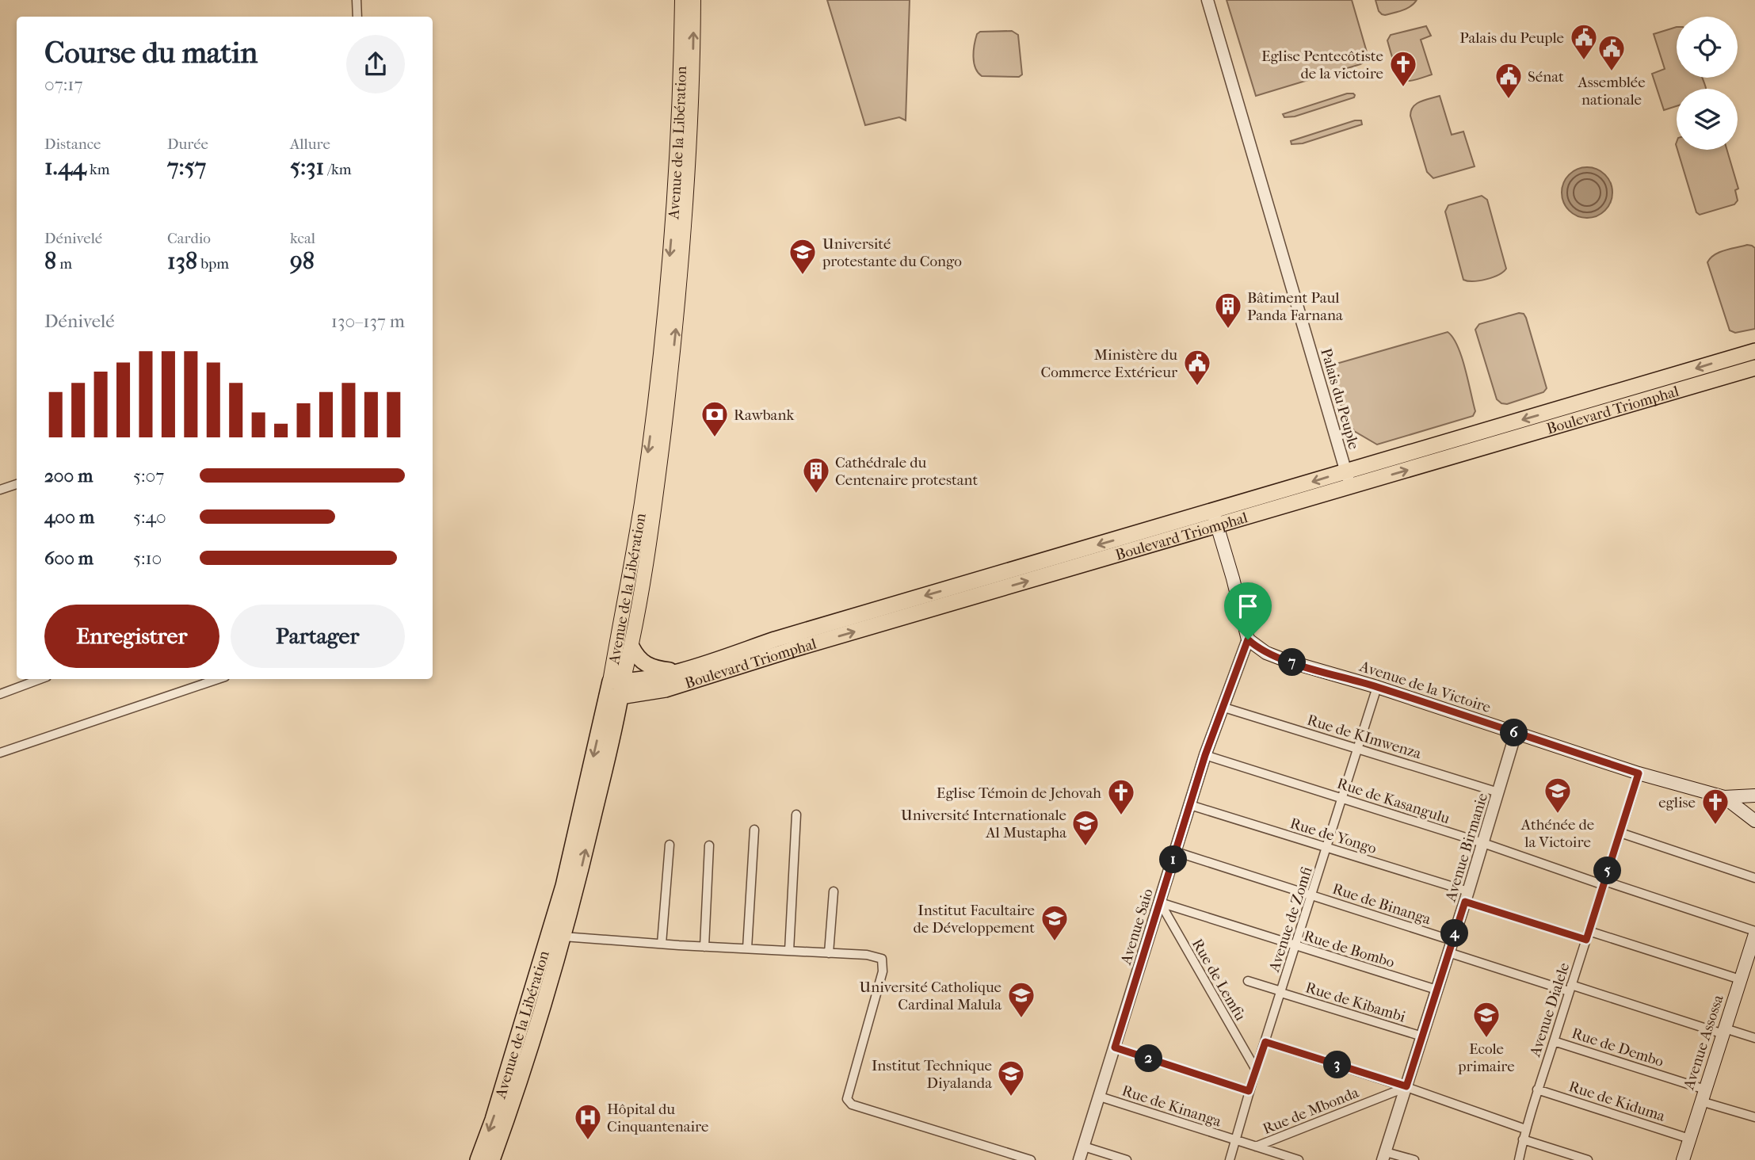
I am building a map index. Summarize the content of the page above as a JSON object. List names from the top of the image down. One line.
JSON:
{"streets":{"highway":["Avenue de la Libération","Boulevard Triomphal"],"main road":["Avenue de la Victoire","Avenue Assossa"],"street":["Palais du Peuple","Rue de KImwenza","Rue de Kasangulu","Rue de Yongo","Avenue Birmanie","Rue de Binanga","Avenue de Zomfi","Avenue Saio","Rue de Bombo","Rue de Lemfu","Rue de Kibambi","Avenue Dialele","Rue de Dembo","Rue de Kiduma","Rue de Kinanga","Rue de Mbonda"]},"crossings":[["Avenue de la Libération","Boulevard Triomphal"],["Palais du Peuple","Boulevard Triomphal"],["Avenue de la Victoire","Avenue Birmanie"],["Avenue de la Victoire","Avenue de Zomfi"],["Avenue de la Victoire","Avenue Saio"],["Avenue de la Victoire","Avenue Dialele"],["Rue de KImwenza","Avenue Birmanie"],["Rue de KImwenza","Avenue de Zomfi"],["Rue de KImwenza","Avenue Saio"],["Rue de Kasangulu","Avenue Birmanie"],["Rue de Kasangulu","Avenue de Zomfi"],["Rue de Kasangulu","Avenue Saio"],["Rue de Kasangulu","Avenue Dialele"],["Rue de Kasangulu","Avenue Assossa"],["Rue de Yongo","Avenue Birmanie"],["Rue de Yongo","Avenue de Zomfi"],["Rue de Yongo","Avenue Saio"],["Rue de Yongo","Avenue Dialele"],["Rue de Yongo","Avenue Assossa"],["Avenue Birmanie","Rue de Binanga"],["Avenue Birmanie","Rue de Bombo"],["Avenue Birmanie","Rue de Kibambi"],["Avenue Birmanie","Rue de Mbonda"],["Rue de Binanga","Avenue de Zomfi"],["Rue de Binanga","Avenue Saio"],["Avenue de Zomfi","Rue de Bombo"],["Avenue de Zomfi","Rue de Lemfu"],["Avenue de Zomfi","Rue de Kibambi"],["Avenue de Zomfi","Rue de Kinanga"],["Avenue Saio","Rue de Bombo"],["Avenue Saio","Rue de Lemfu"],["Avenue Saio","Rue de Kinanga"],["Rue de Bombo","Rue de Lemfu"],["Avenue Dialele","Rue de Dembo"],["Avenue Dialele","Rue de Kiduma"],["Avenue Assossa","Rue de Dembo"],["Avenue Assossa","Rue de Kiduma"],["Rue de Kinanga","Rue de Mbonda"]],"places":{"public building":["Palais du Peuple","Assemblée nationale","Sénat","Ministère du Commerce Extérieur"],"church":["Eglise Pentecôtiste de la victoire","Eglise Témoin de Jehovah","eglise"],"school or university":["Université protestante du Congo","Athénée de la Victoire","Université Internationale Al Mustapha","Institut Facultaire de Développement","Université Catholique Cardinal Malula","Ecole primaire","Institut Technique Diyalanda"],"building":["Bâtiment Paul Panda Farnana","Cathédrale du Centenaire protestant"],"bank":["Rawbank"],"hospital":["Hôpital du Cinquantenaire"]},"page":{"heading":["Course du matin","07:17"],"stats":[["Distance","1.44 km"],["Durée","7:57"],["Allure","5:31 /km"],["Dénivelé","8 m"],["Cardio","138 bpm"],["kcal","98"]],"chart":["Dénivelé","130–137 m"],"list":[{"name":"200 m","note":"5:07"},{"name":"400 m","note":"5:40"},{"name":"600 m","note":"5:10"}],"buttons":["Enregistrer","Partager"],"pins":["7","6","1","5","4","2","3"]}}
